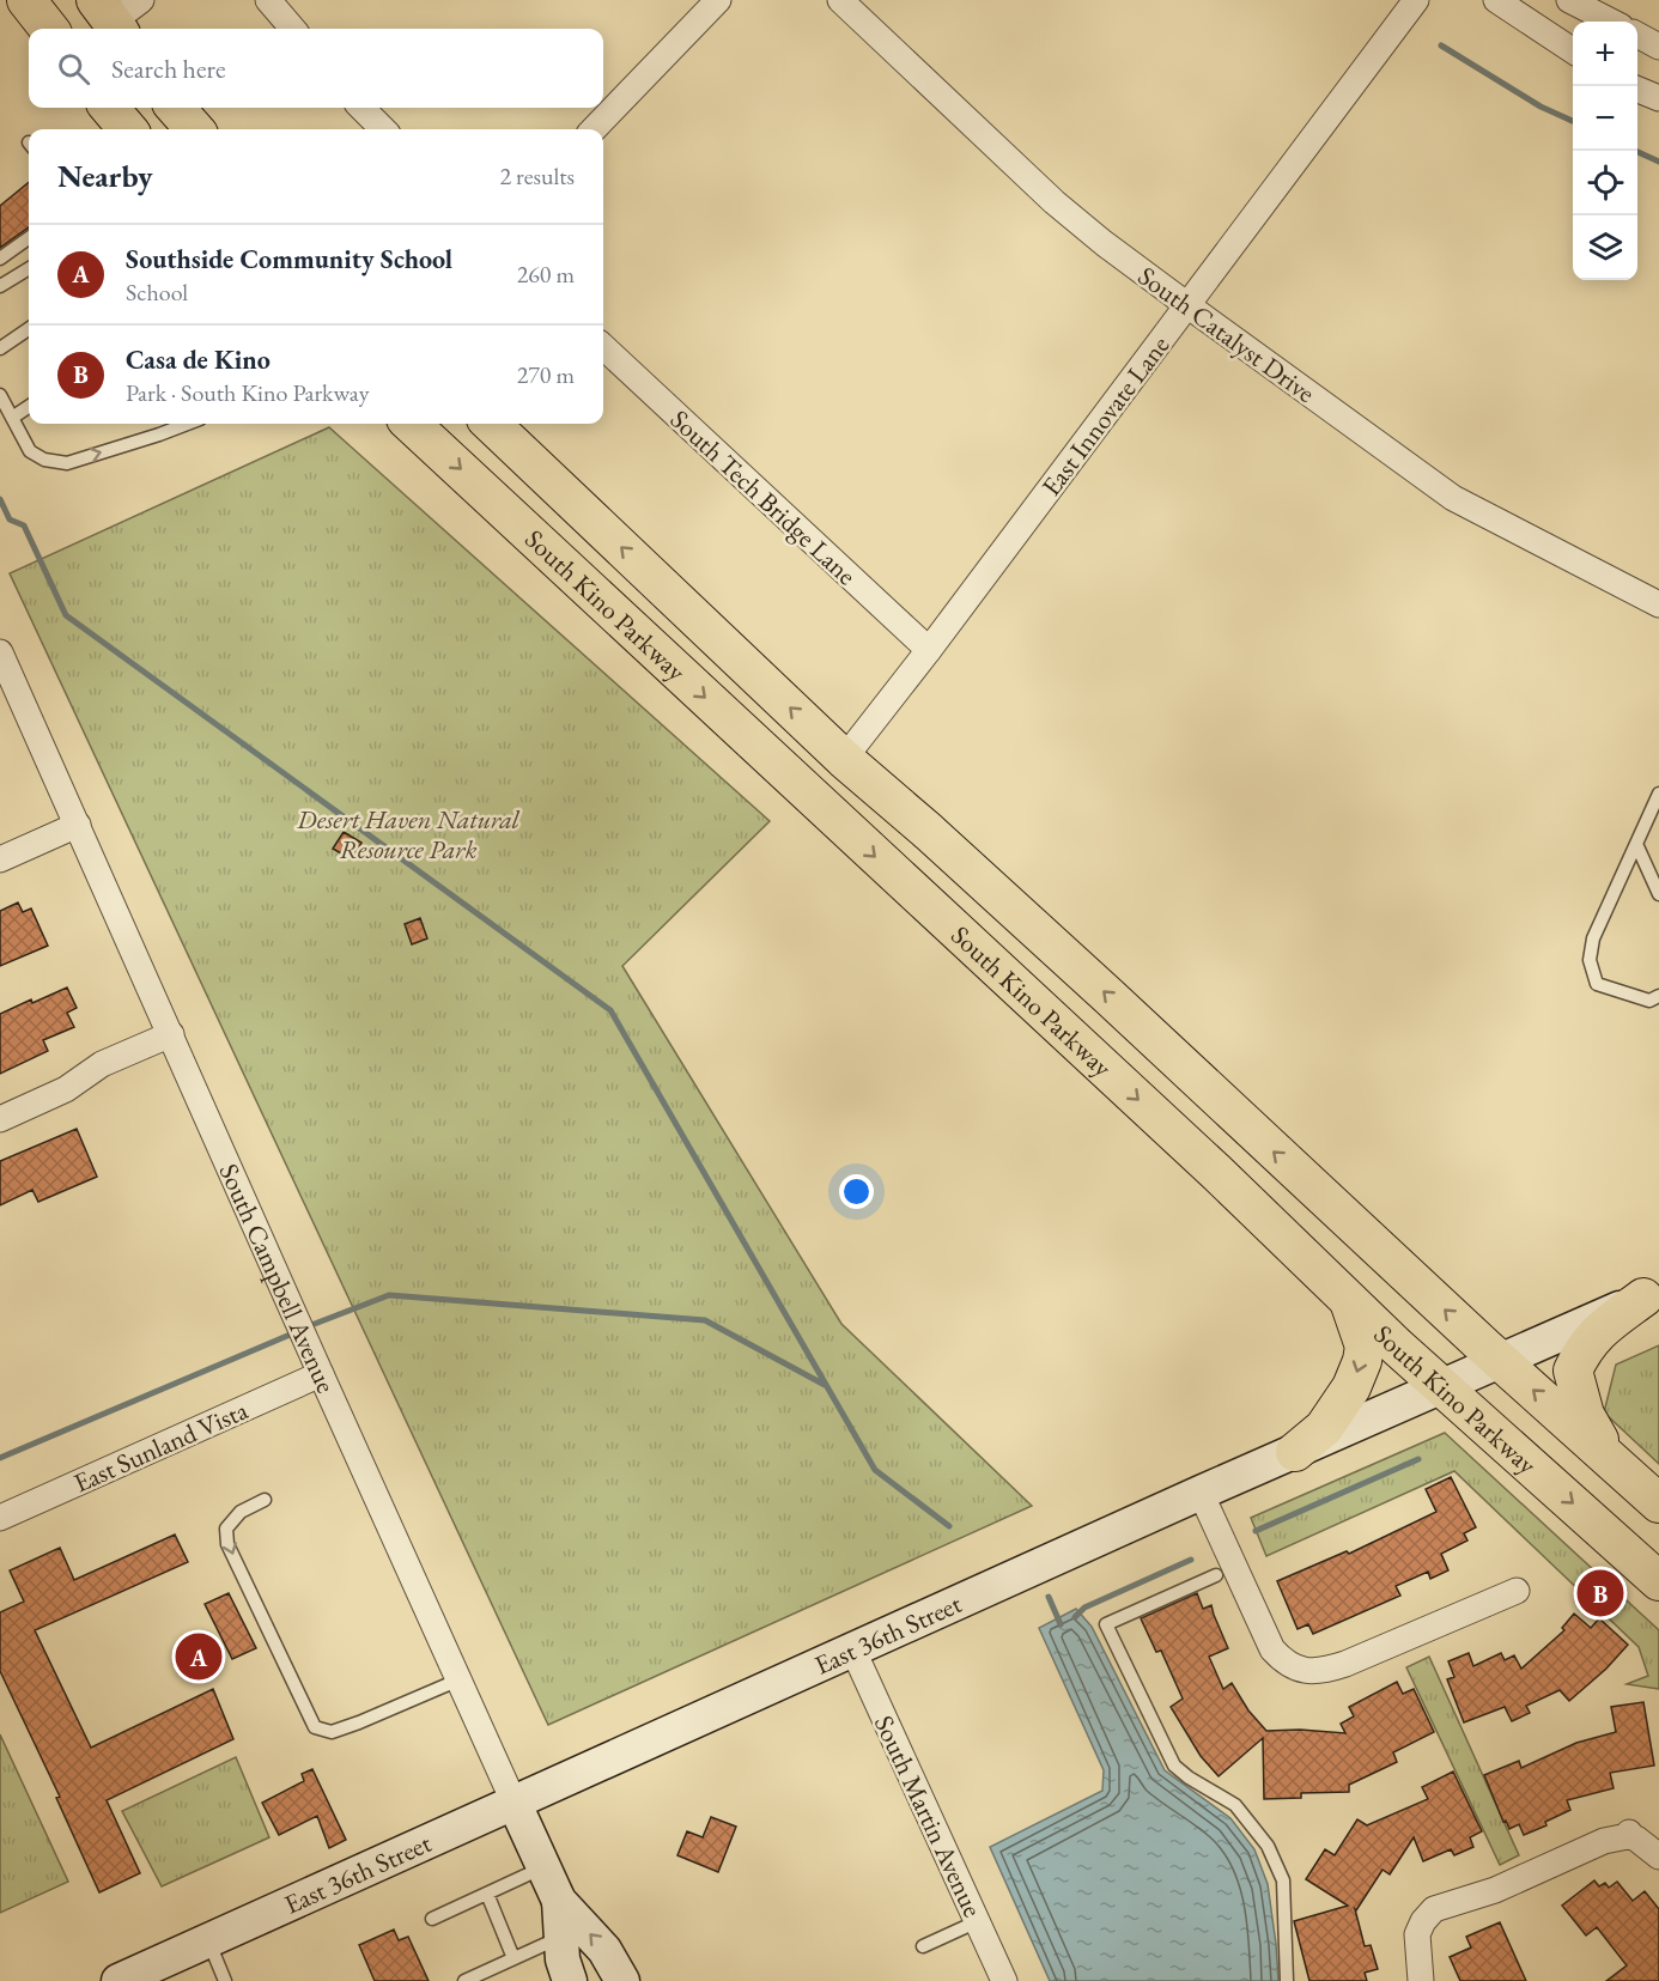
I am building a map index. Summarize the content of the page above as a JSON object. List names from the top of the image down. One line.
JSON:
{"streets":{"main road":["South Kino Parkway","South Campbell Avenue","East 36th Street"],"street":["South Catalyst Drive","East Innovate Lane","South Tech Bridge Lane","East Sunland Vista","South Martin Avenue"]},"crossings":[["South Catalyst Drive","East Innovate Lane"],["East Innovate Lane","South Tech Bridge Lane"],["East Innovate Lane","South Kino Parkway"],["South Kino Parkway","East 36th Street"],["South Campbell Avenue","East Sunland Vista"],["South Campbell Avenue","East 36th Street"],["East 36th Street","South Martin Avenue"]],"parks":["Desert Haven Natural Resource Park"],"page":{"map_buttons":["+","−"],"search":"Search here","heading":["Nearby","2 results"],"list":[{"mark":"A","name":"Southside Community School","note":"School","value":"260 m"},{"mark":"B","name":"Casa de Kino","note":"Park · South Kino Parkway","value":"270 m"}],"pins":["B","A"]}}
